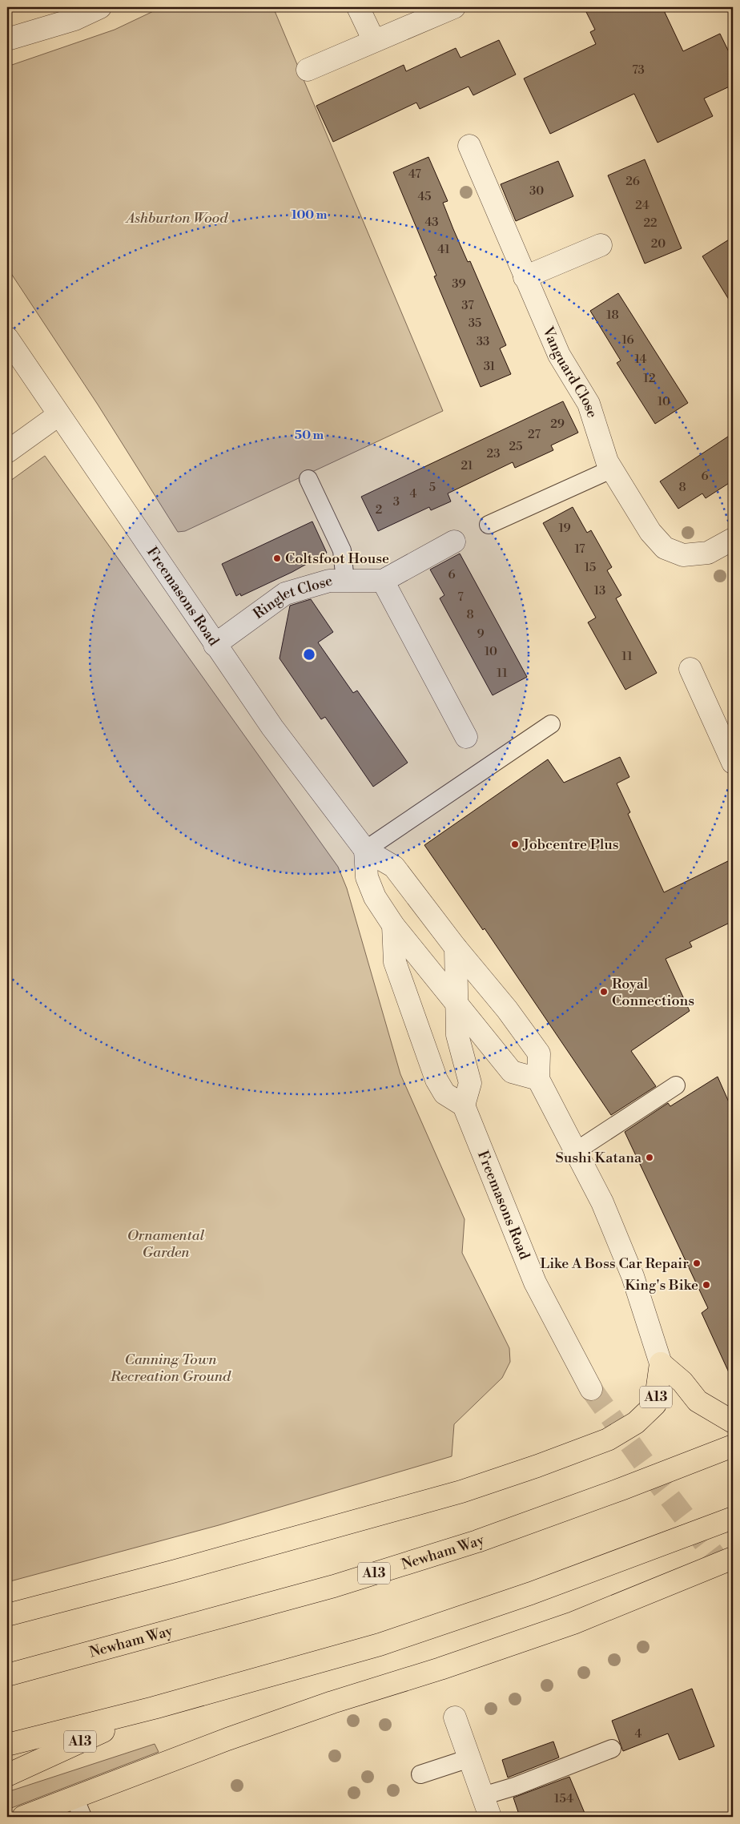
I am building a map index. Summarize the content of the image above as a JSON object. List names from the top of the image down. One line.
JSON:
{"streets":{"highway":["A13","Newham Way"],"street":["Vanguard Close","Freemasons Road","Ringlet Close"]},"crossings":[["Freemasons Road","Ringlet Close"],["Freemasons Road","A13"]],"parks":["Ashburton Wood","Ornamental Garden","Canning Town Recreation Ground"],"places":["Coltsfoot House","Jobcentre Plus","Royal Connections","Sushi Katana","Like A Boss Car Repair","King's Bike"],"house_numbers":["73","47","26","30","45","24","43","22","20","41","39","37","18","35","16","33","14","31","12","10","29","27","25","23","21","6","5","8","4","3","2","19","17","15","6","13","7","8","9","10","11","11","4","154"],"rings":["100 m","50 m"]}
